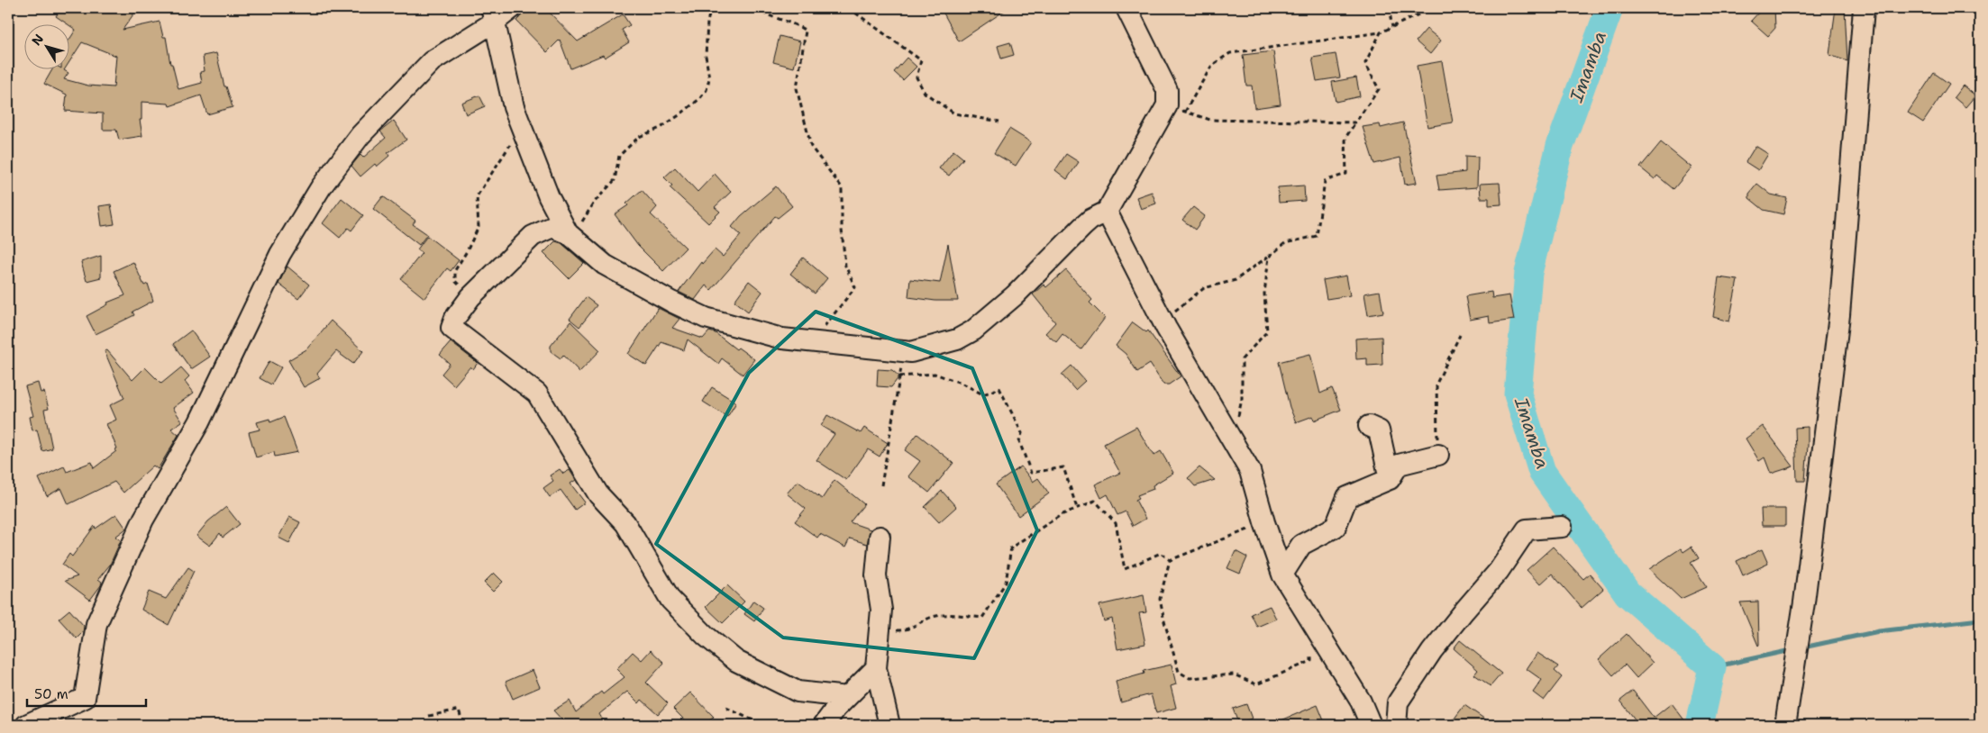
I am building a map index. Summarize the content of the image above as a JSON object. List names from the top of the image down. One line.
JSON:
{"water":["Imamba"],"scale_bar":"50 m","north":"top left"}
